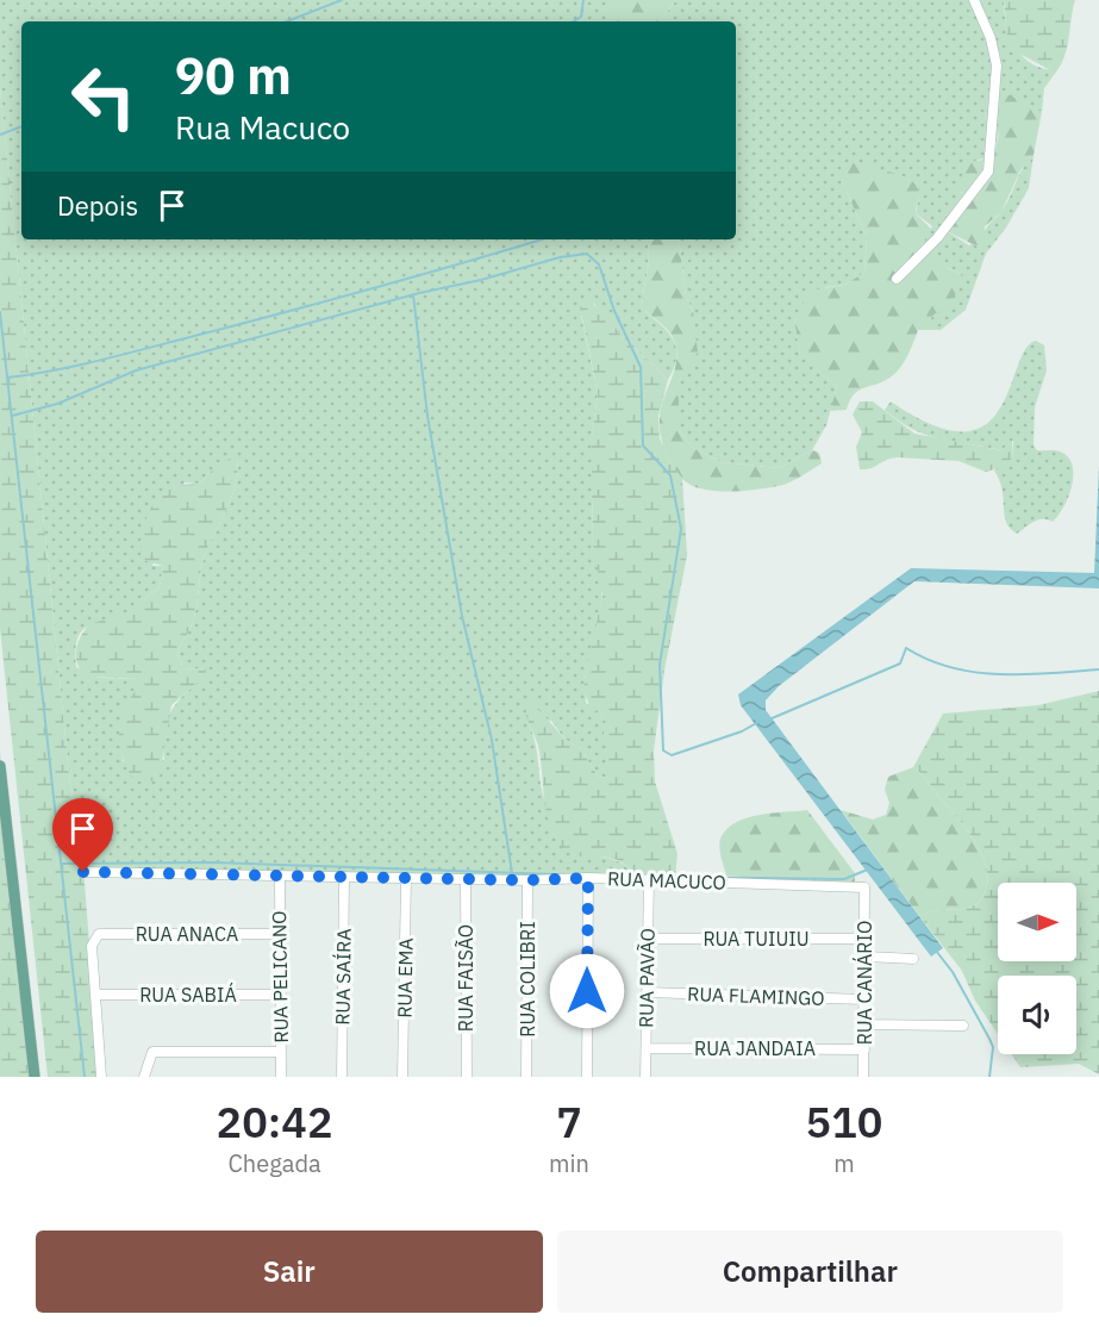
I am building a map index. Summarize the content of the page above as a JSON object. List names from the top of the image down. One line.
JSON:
{"streets":{"street":["RUA MACUCO","RUA ANACA","RUA TUIUIU","RUA PELICANO","RUA SAÍRA","RUA EMA","RUA FAISÃO","RUA PAVÃO","RUA COLIBRI","RUA CANÁRIO","RUA SABIÁ","RUA FLAMINGO","RUA JANDAIA"]},"crossings":[["RUA MACUCO","RUA PELICANO"],["RUA MACUCO","RUA SAÍRA"],["RUA MACUCO","RUA EMA"],["RUA MACUCO","RUA FAISÃO"],["RUA MACUCO","RUA PAVÃO"],["RUA MACUCO","RUA COLIBRI"],["RUA MACUCO","RUA CANÁRIO"],["RUA ANACA","RUA PELICANO"],["RUA ANACA","RUA SABIÁ"],["RUA TUIUIU","RUA PAVÃO"],["RUA TUIUIU","RUA CANÁRIO"],["RUA PELICANO","RUA SABIÁ"],["RUA PAVÃO","RUA FLAMINGO"],["RUA PAVÃO","RUA JANDAIA"],["RUA CANÁRIO","RUA FLAMINGO"],["RUA CANÁRIO","RUA JANDAIA"]],"north":"right","page":{"turn":["90 m","Rua Macuco"],"then":"Depois","eta":["20:42","Chegada","7","min","510","m"],"buttons":["Sair","Compartilhar"]}}
